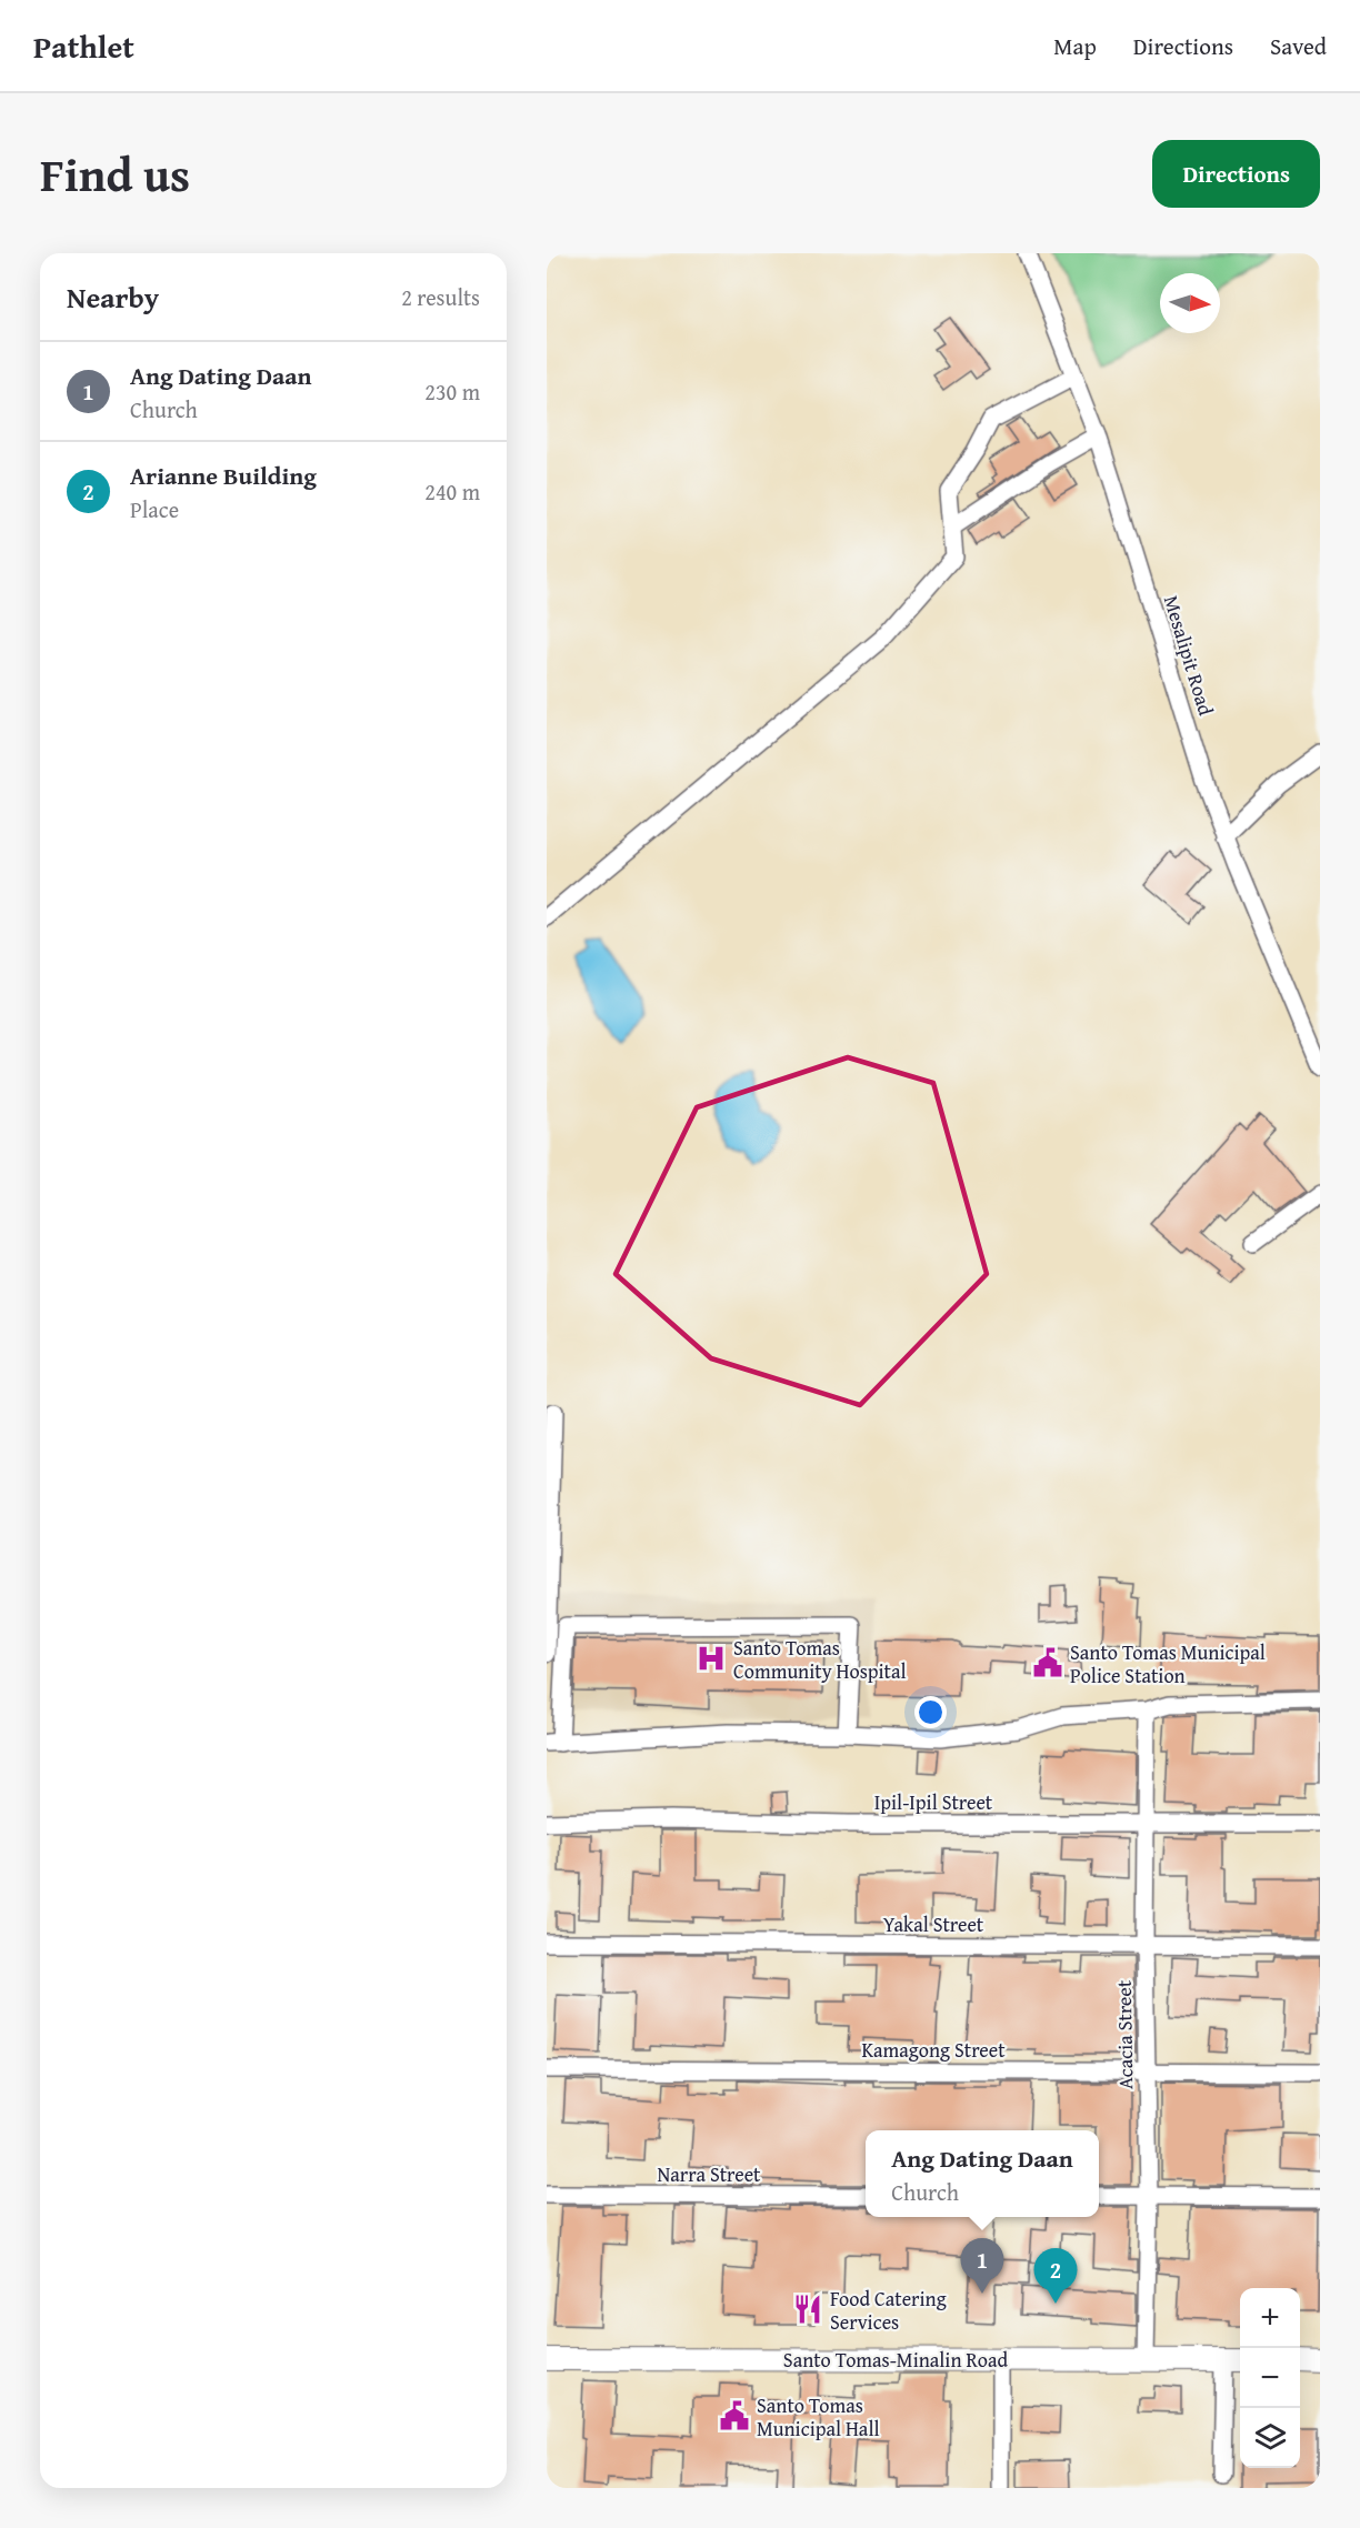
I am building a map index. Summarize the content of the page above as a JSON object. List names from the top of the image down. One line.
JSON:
{"streets":{"main road":["Santo Tomas-Minalin Road"],"street":["Mesalipit Road","Ipil-Ipil Street","Yakal Street","Acacia Street","Kamagong Street","Narra Street"]},"crossings":[["Ipil-Ipil Street","Acacia Street"],["Yakal Street","Acacia Street"],["Acacia Street","Kamagong Street"],["Acacia Street","Santo Tomas-Minalin Road"]],"places":{"hospital":["Santo Tomas Community Hospital"],"public building":["Santo Tomas Municipal Police Station","Santo Tomas Municipal Hall"],"restaurant":["Food Catering Services"]},"north":"right","page":{"header":"Pathlet","nav":["Map","Directions","Saved"],"title":"Find us","buttons":"Directions","heading":["Nearby","2 results"],"list":[{"mark":"1","name":"Ang Dating Daan","note":"Church","value":"230 m"},{"mark":"2","name":"Arianne Building","note":"Place","value":"240 m"}],"popup":["Ang Dating Daan","Church"],"pins":["1","2"],"map_buttons":["+","−"]}}
